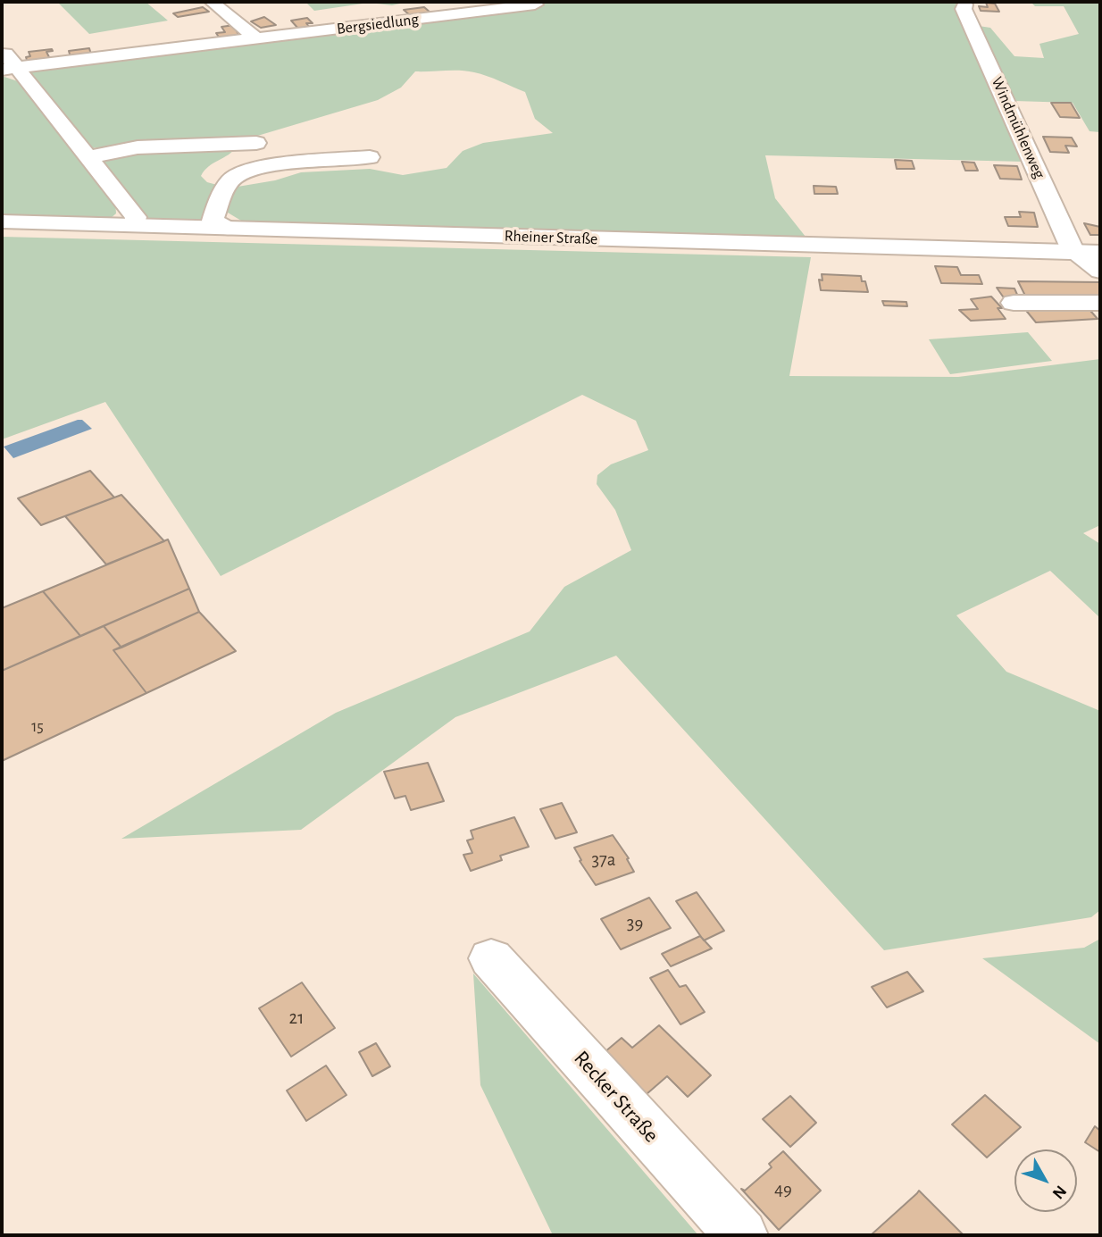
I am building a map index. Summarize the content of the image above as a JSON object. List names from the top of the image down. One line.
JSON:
{"streets":{"street":["Bergsiedlung","Windmühlenweg","Rheiner Straße","Recker Straße"]},"crossings":[["Windmühlenweg","Rheiner Straße"]],"house_numbers":["15","37a","39","21","49"],"north":"bottom right"}
